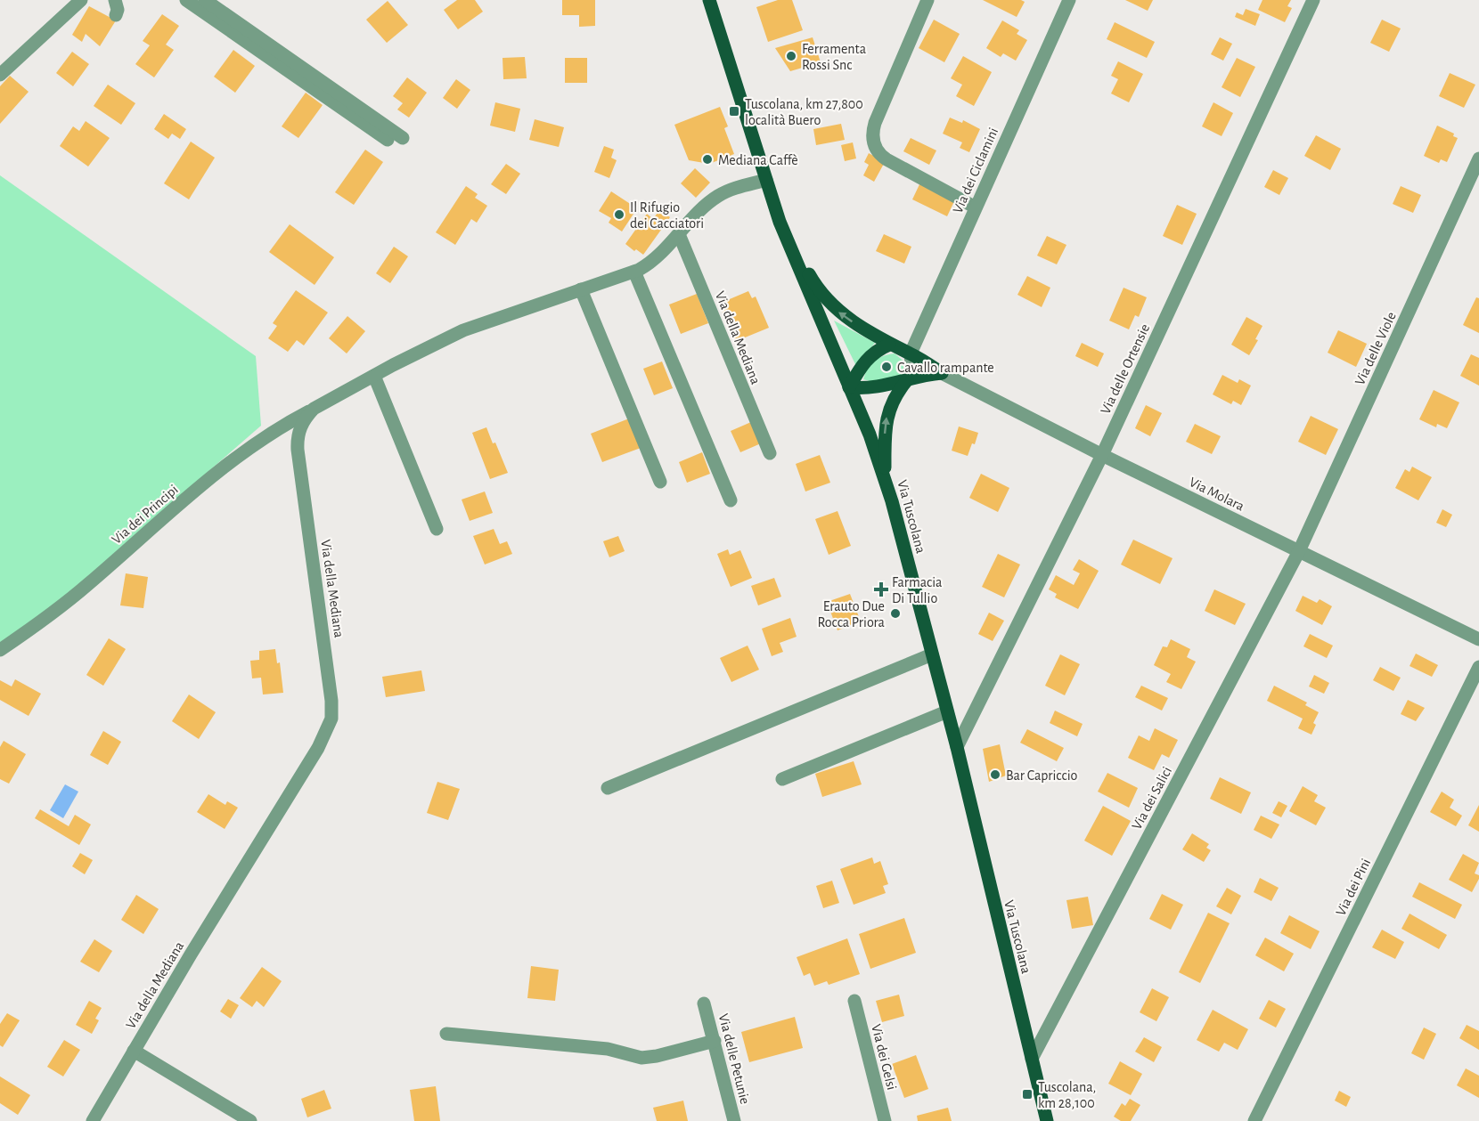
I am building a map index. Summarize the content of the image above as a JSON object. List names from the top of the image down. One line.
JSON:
{"streets":{"main road":["Via Tuscolana"],"street":["Via dei Ciclamini","Via della Mediana","Via delle Viole","Via delle Ortensie","Via Molara","Via dei Principi","Via dei Salici","Via dei Pini","Via dei Gelsi","Via delle Petunie"]},"crossings":[["Via della Mediana","Via dei Principi"],["Via della Mediana","Via Tuscolana"],["Via delle Viole","Via Molara"],["Via delle Viole","Via dei Salici"],["Via delle Ortensie","Via Molara"],["Via delle Ortensie","Via Tuscolana"],["Via Molara","Via dei Salici"],["Via Tuscolana","Via dei Salici"]],"places":{"other":["Ferramenta Rossi Snc","Mediana Caffè","Il Rifugio dei Cacciatori","Cavallo rampante","Erauto Due Rocca Priora","Bar Capriccio"],"transit":["Tuscolana, km 27,800 località Buero","Tuscolana, km 28,100"],"health":["Farmacia Di Tullio"]}}
